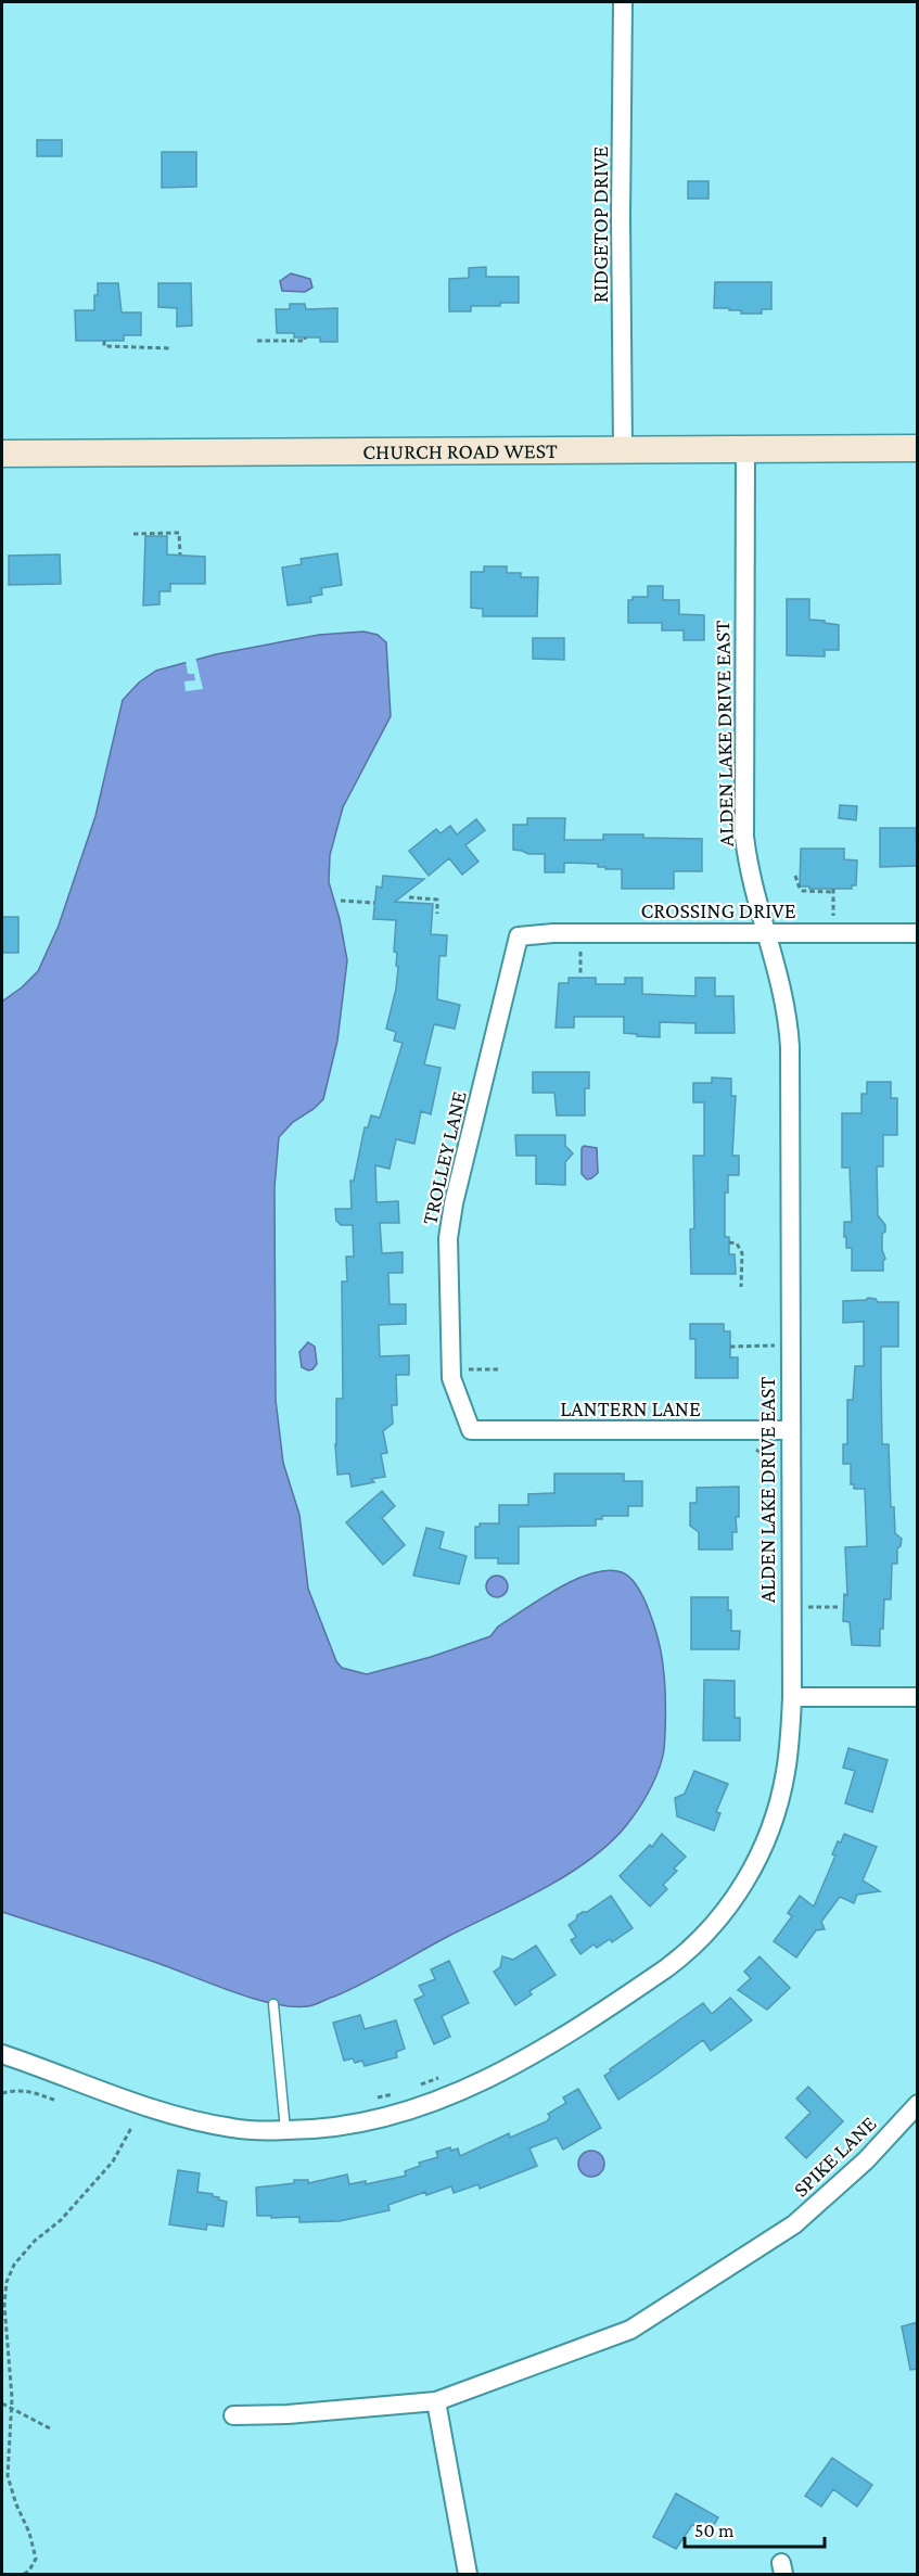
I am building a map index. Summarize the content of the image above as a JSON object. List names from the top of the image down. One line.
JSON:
{"streets":{"street":["RIDGETOP DRIVE","CHURCH ROAD WEST","ALDEN LAKE DRIVE EAST","CROSSING DRIVE","TROLLEY LANE","LANTERN LANE","SPIKE LANE"]},"crossings":[["RIDGETOP DRIVE","CHURCH ROAD WEST"],["CHURCH ROAD WEST","ALDEN LAKE DRIVE EAST"],["ALDEN LAKE DRIVE EAST","CROSSING DRIVE"],["ALDEN LAKE DRIVE EAST","LANTERN LANE"],["CROSSING DRIVE","TROLLEY LANE"],["TROLLEY LANE","LANTERN LANE"]],"scale_bar":"50 m"}
